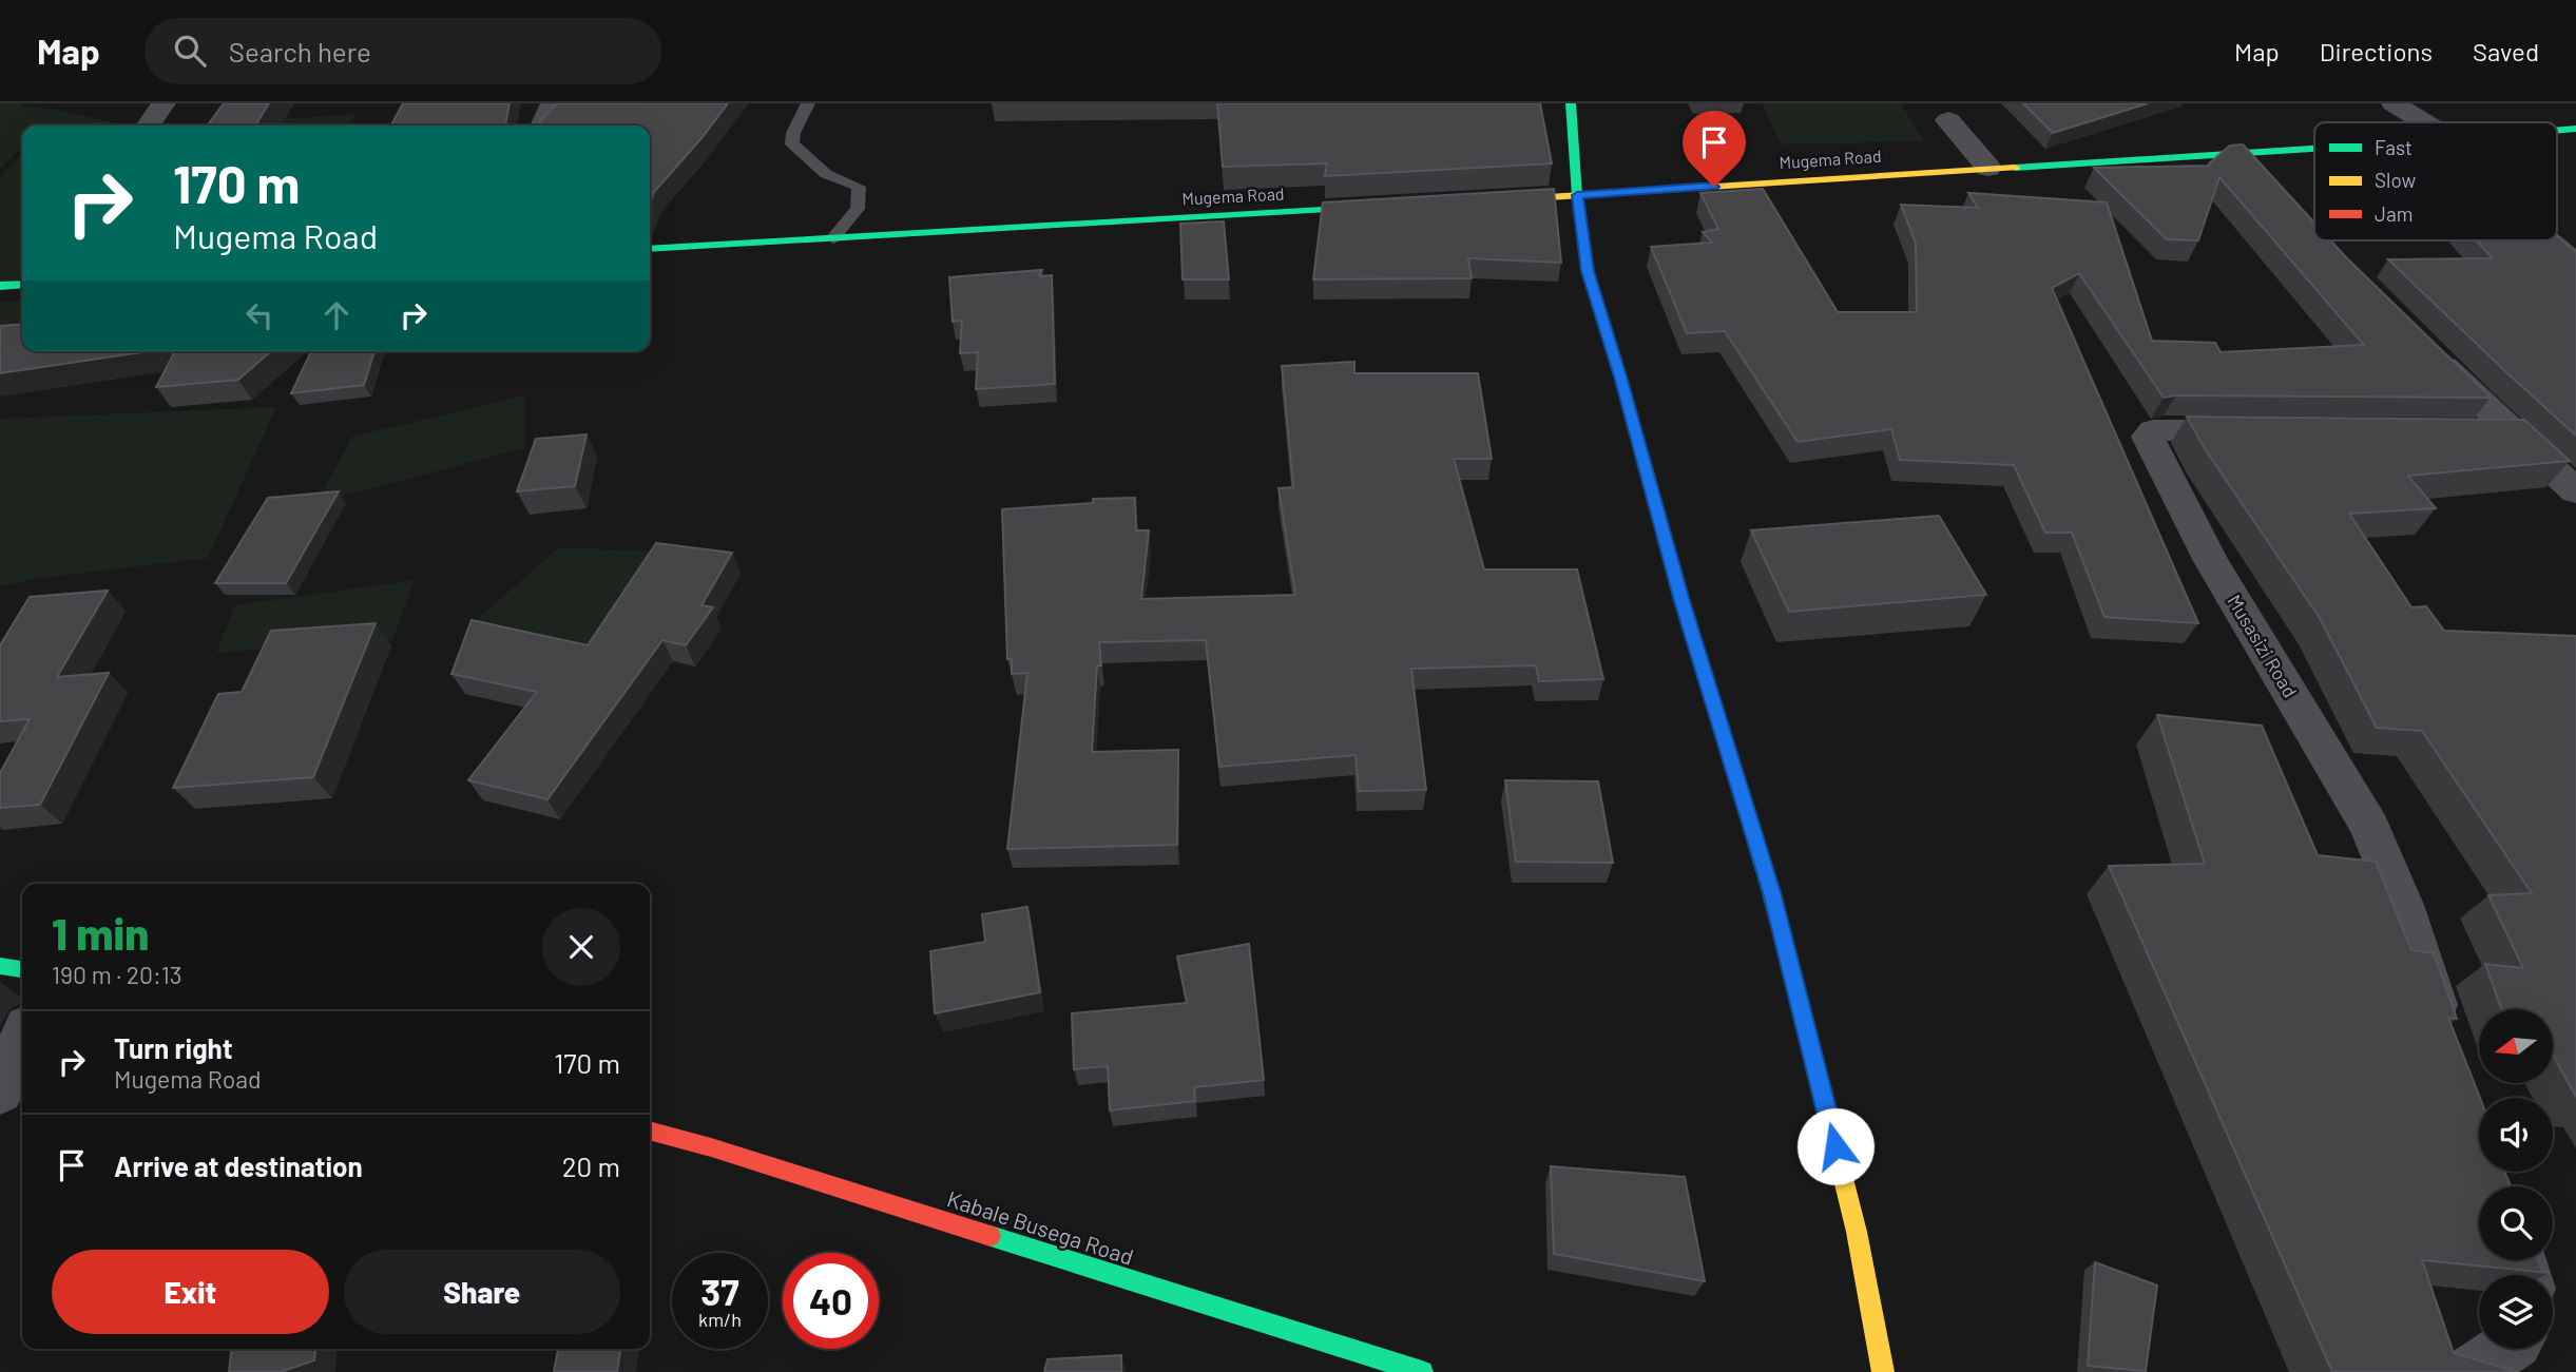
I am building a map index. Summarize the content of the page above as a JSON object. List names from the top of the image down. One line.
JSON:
{"streets":{"street":["Mugema Road","Musasizi Road","Kabale Busega Road"]},"legend":["Fast","Slow","Jam"],"north":"left","page":{"header":"Map","search":"Search here","nav":["Map","Directions","Saved"],"turn":["170 m","Mugema Road"],"heading":["1 min","190 m · 20:13"],"list":[{"name":"Turn right","note":"Mugema Road","value":"170 m"},{"name":"Arrive at destination","value":"20 m"}],"buttons":["Exit","Share"],"speed":"37 km/h","limit":"40"}}
